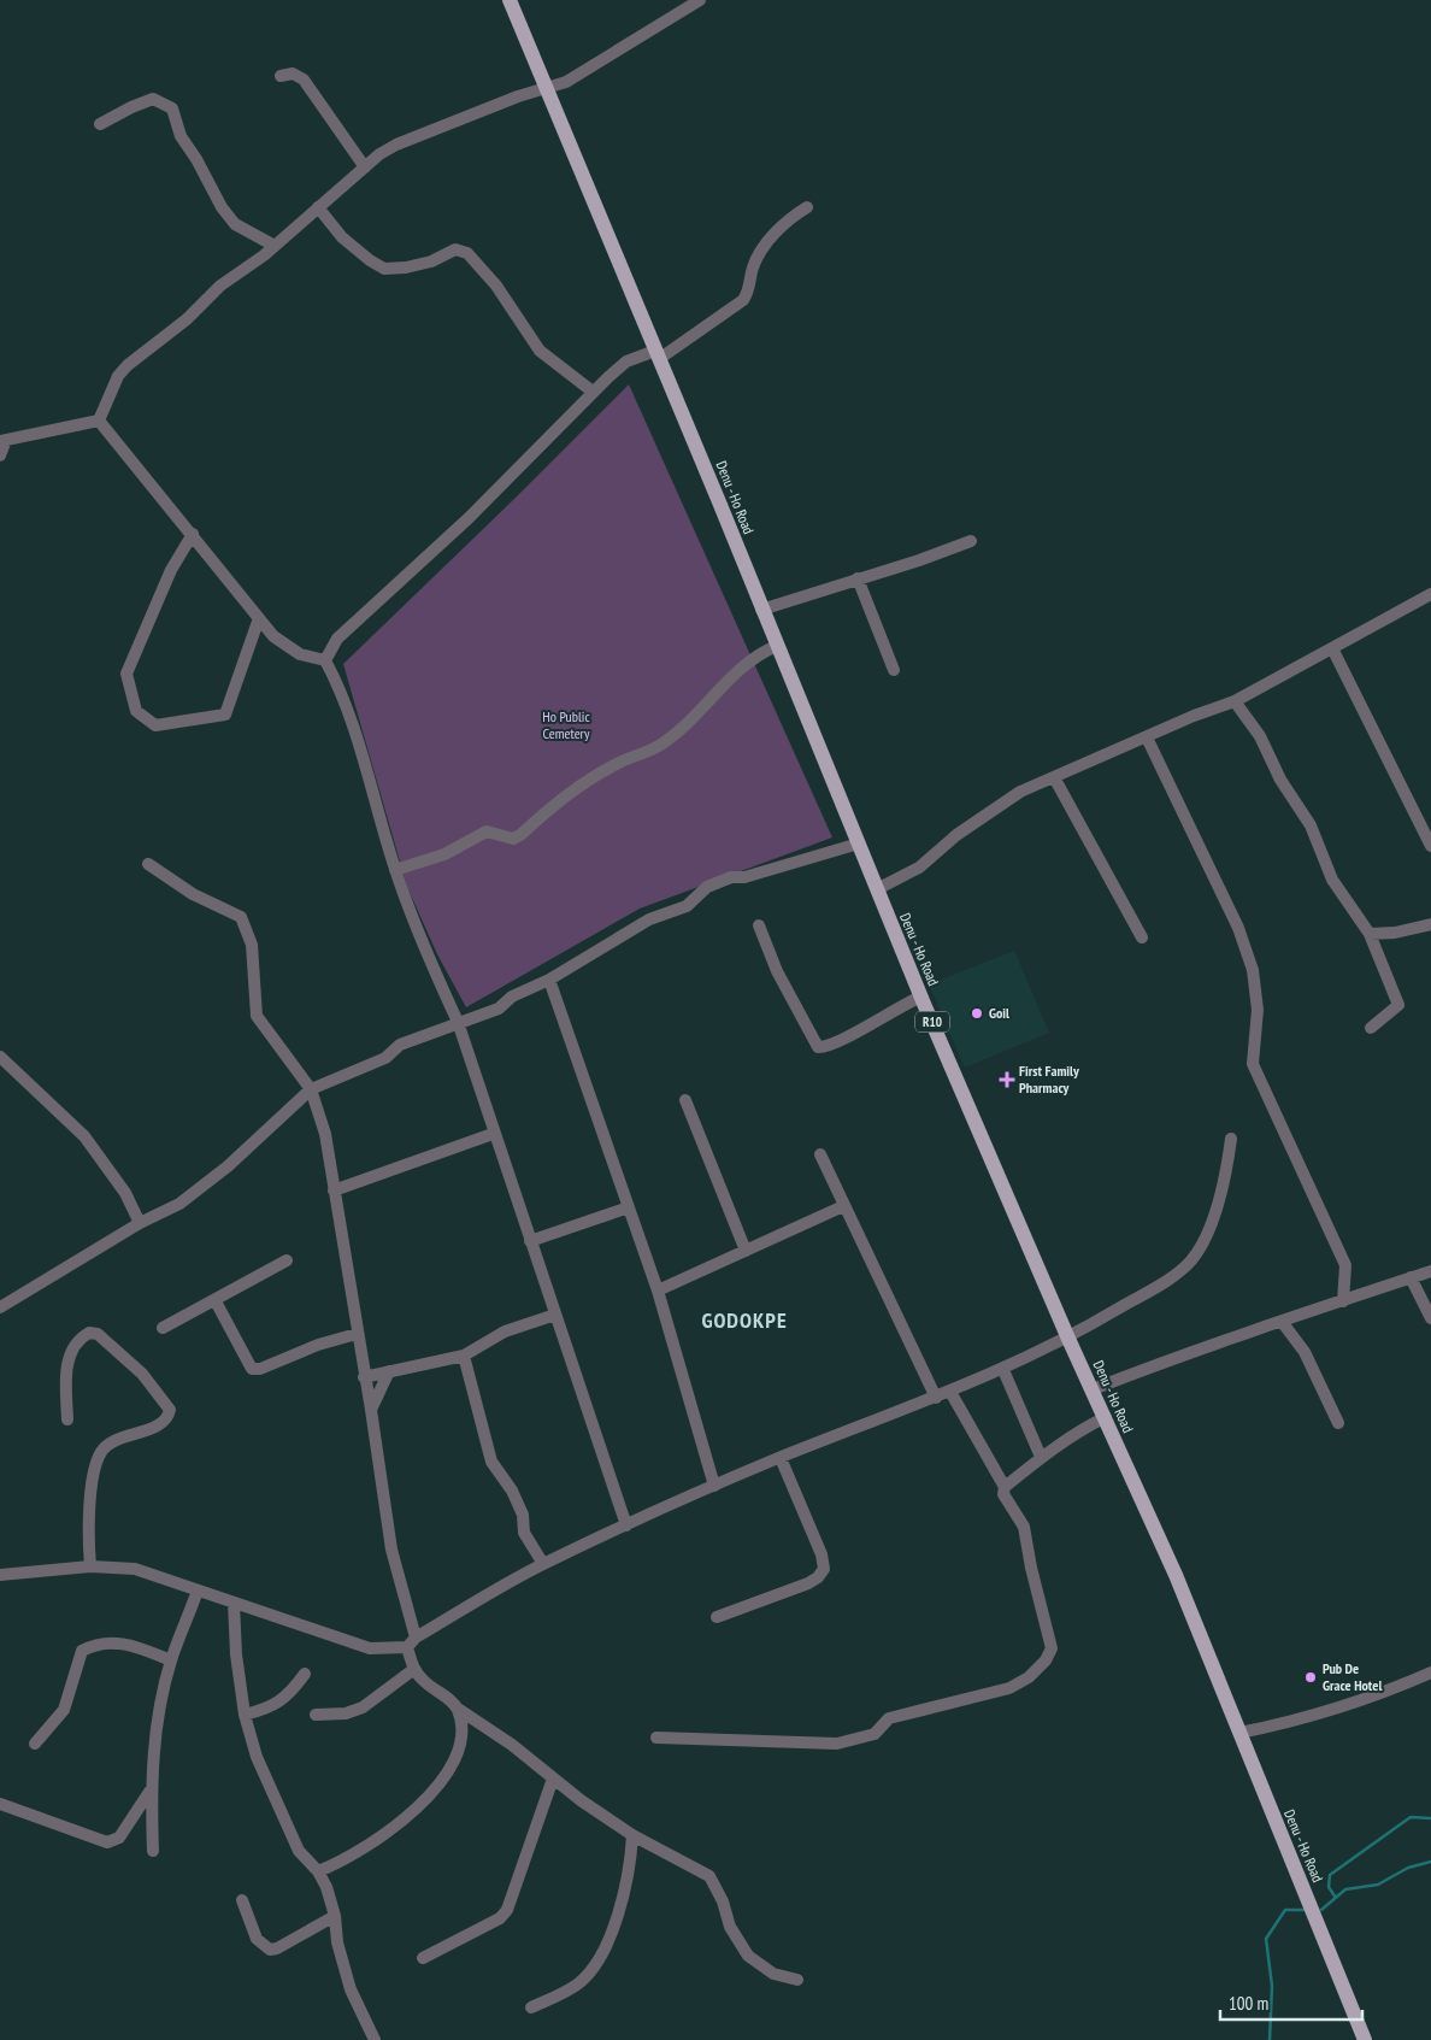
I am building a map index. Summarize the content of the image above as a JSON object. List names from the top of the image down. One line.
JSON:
{"streets":{"main road":["Denu - Ho Road","R10"]},"districts":["GODOKPE"],"parks":["Ho Public Cemetery"],"places":{"other":["Goil","Pub De Grace Hotel"],"health":["First Family Pharmacy"]},"scale_bar":"100 m"}
